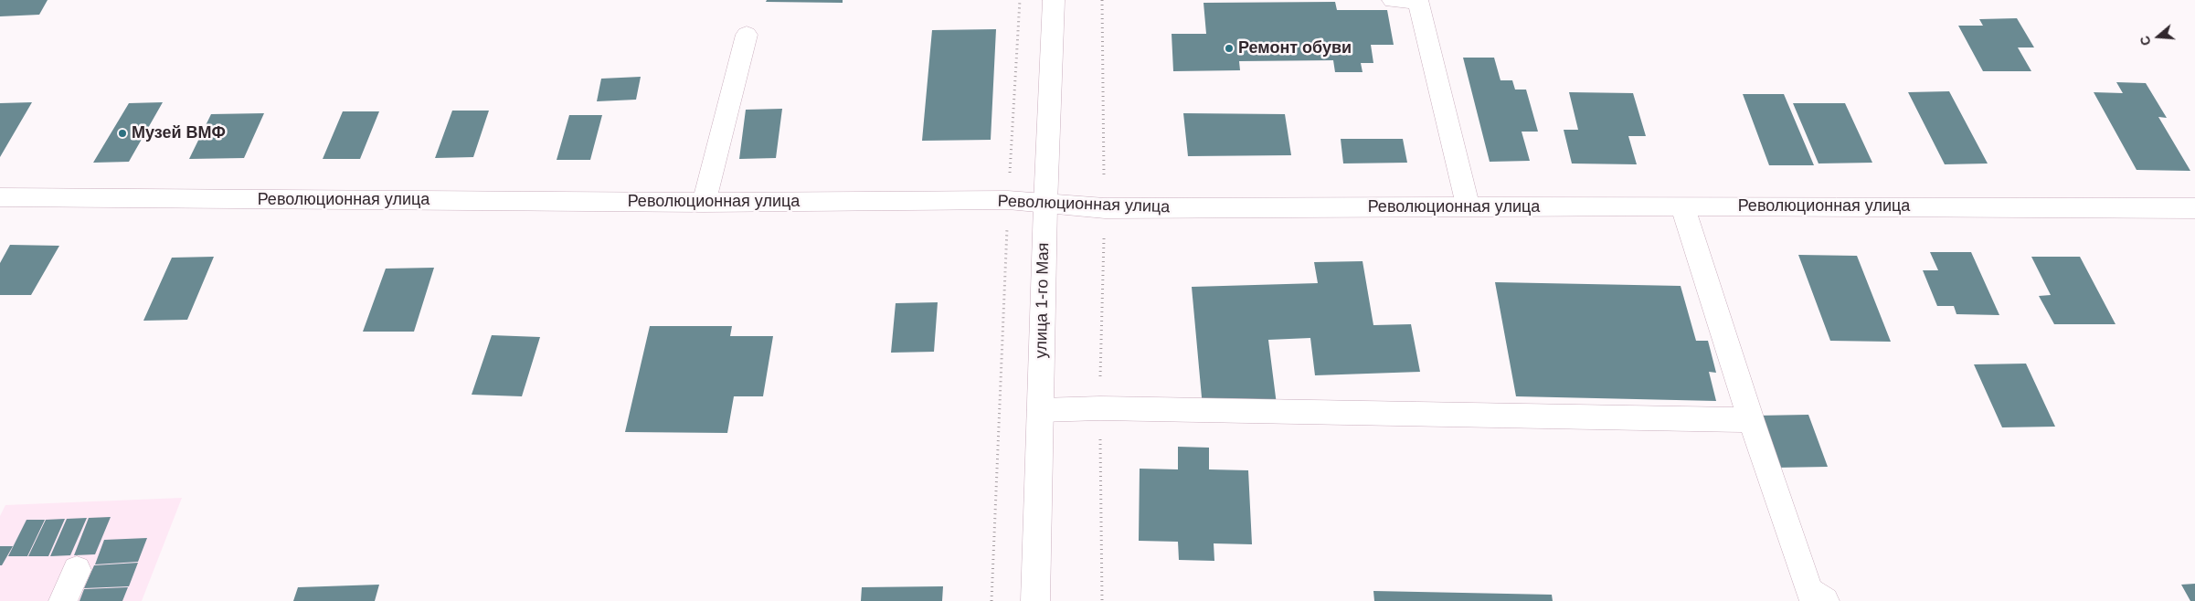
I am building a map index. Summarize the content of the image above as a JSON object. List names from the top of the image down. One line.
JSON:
{"streets":{"street":["Революционная улица","улица 1-го Мая"]},"crossings":[["Революционная улица","улица 1-го Мая"]],"places":["Ремонт обуви","Музей ВМФ"],"north":"left"}
